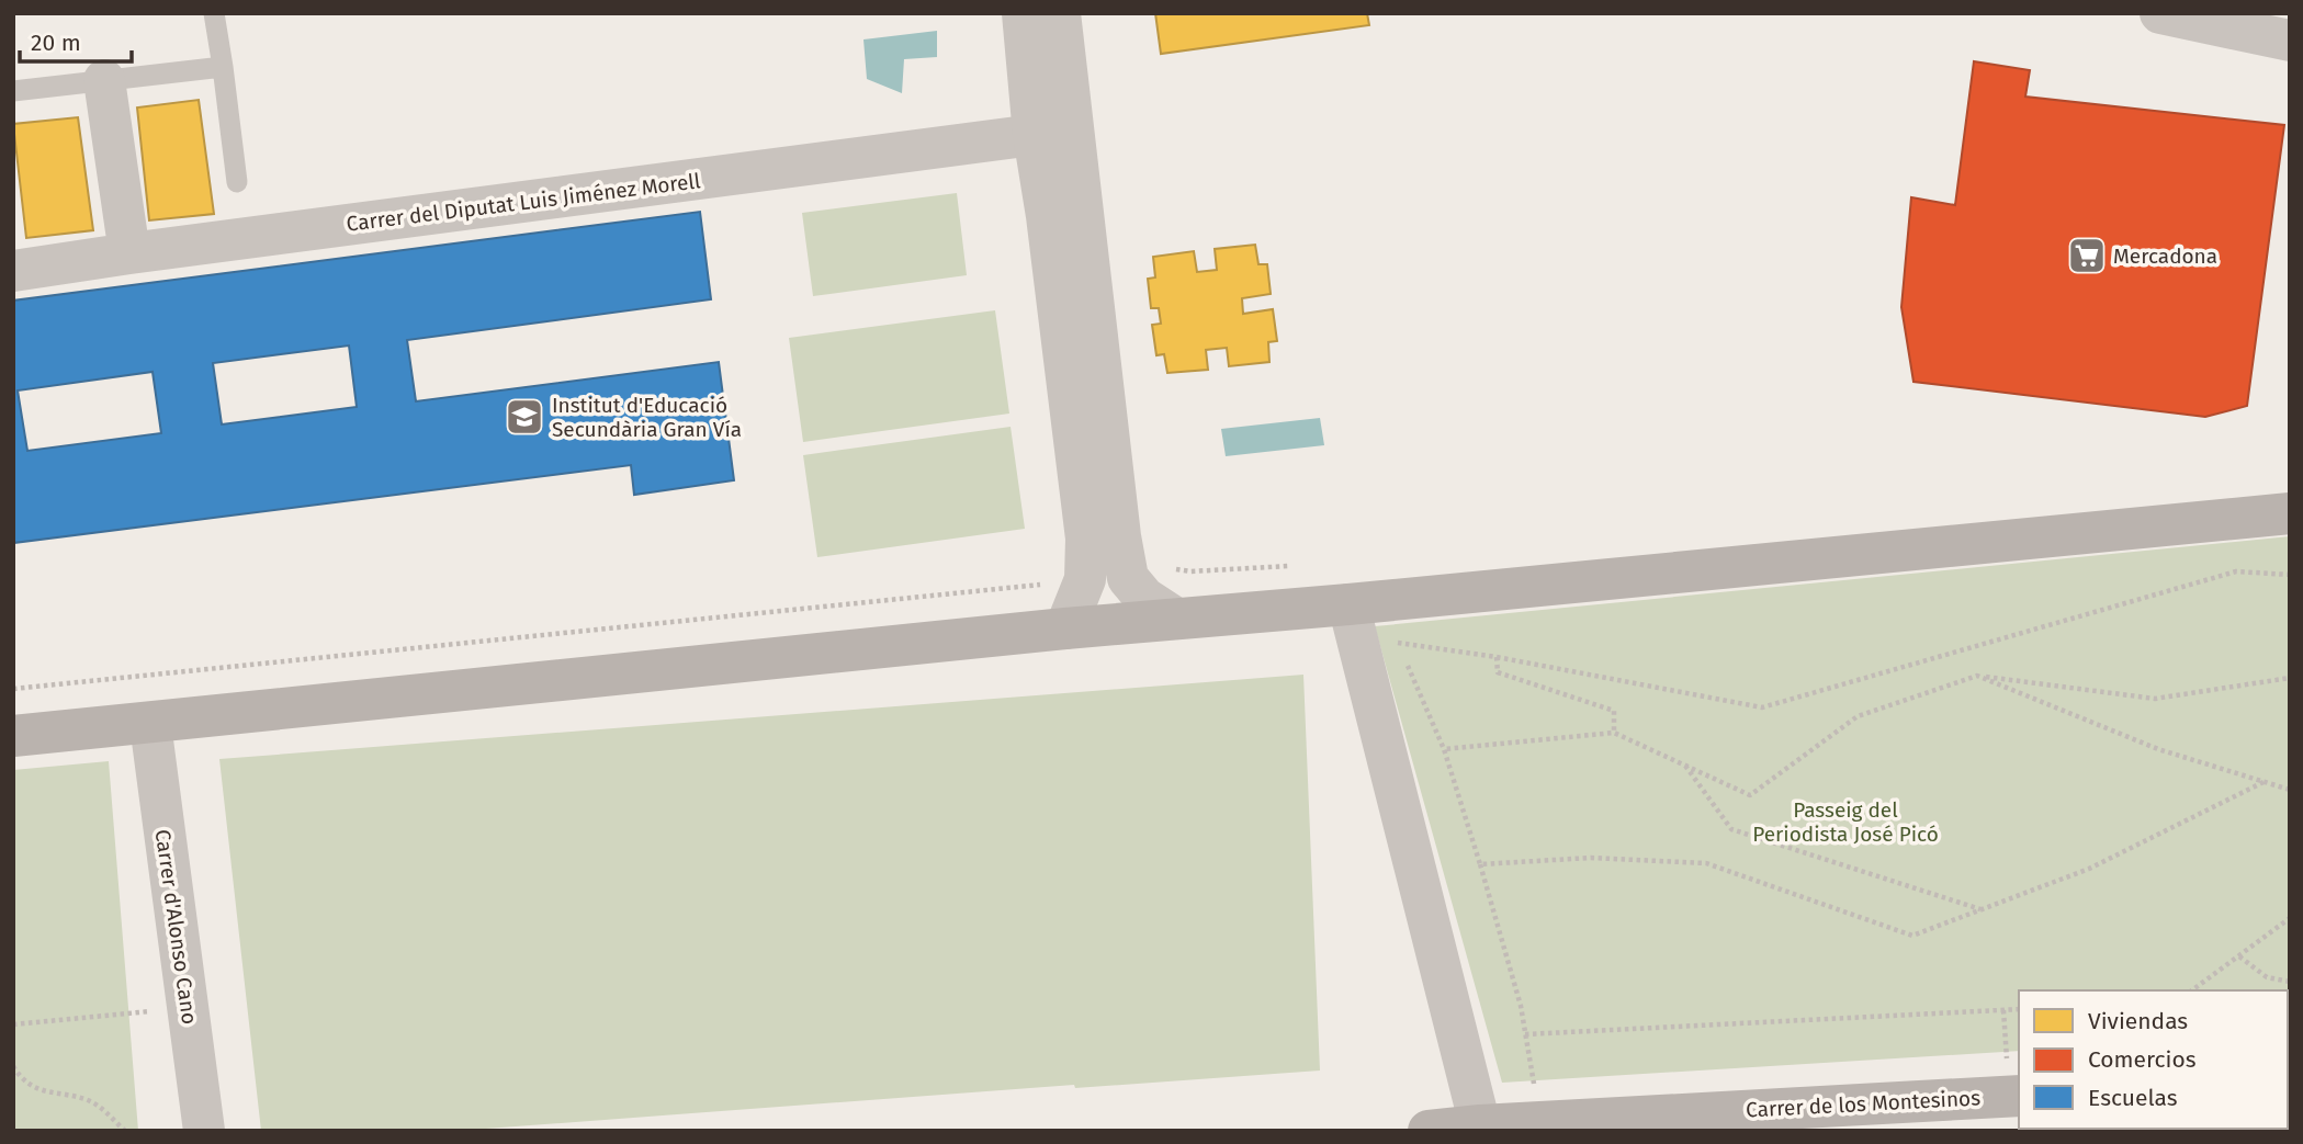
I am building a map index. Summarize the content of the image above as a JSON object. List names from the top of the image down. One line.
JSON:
{"streets":{"main road":["Carrer de los Montesinos"],"street":["Carrer del Diputat Luis Jiménez Morell","Carrer d'Alonso Cano"]},"parks":["Passeig del Periodista José Picó"],"places":{"supermarket":["Mercadona"],"school or university":["Institut d'Educació Secundària Gran Vía"]},"legend":["Viviendas","Comercios","Escuelas"],"scale_bar":"20 m"}
